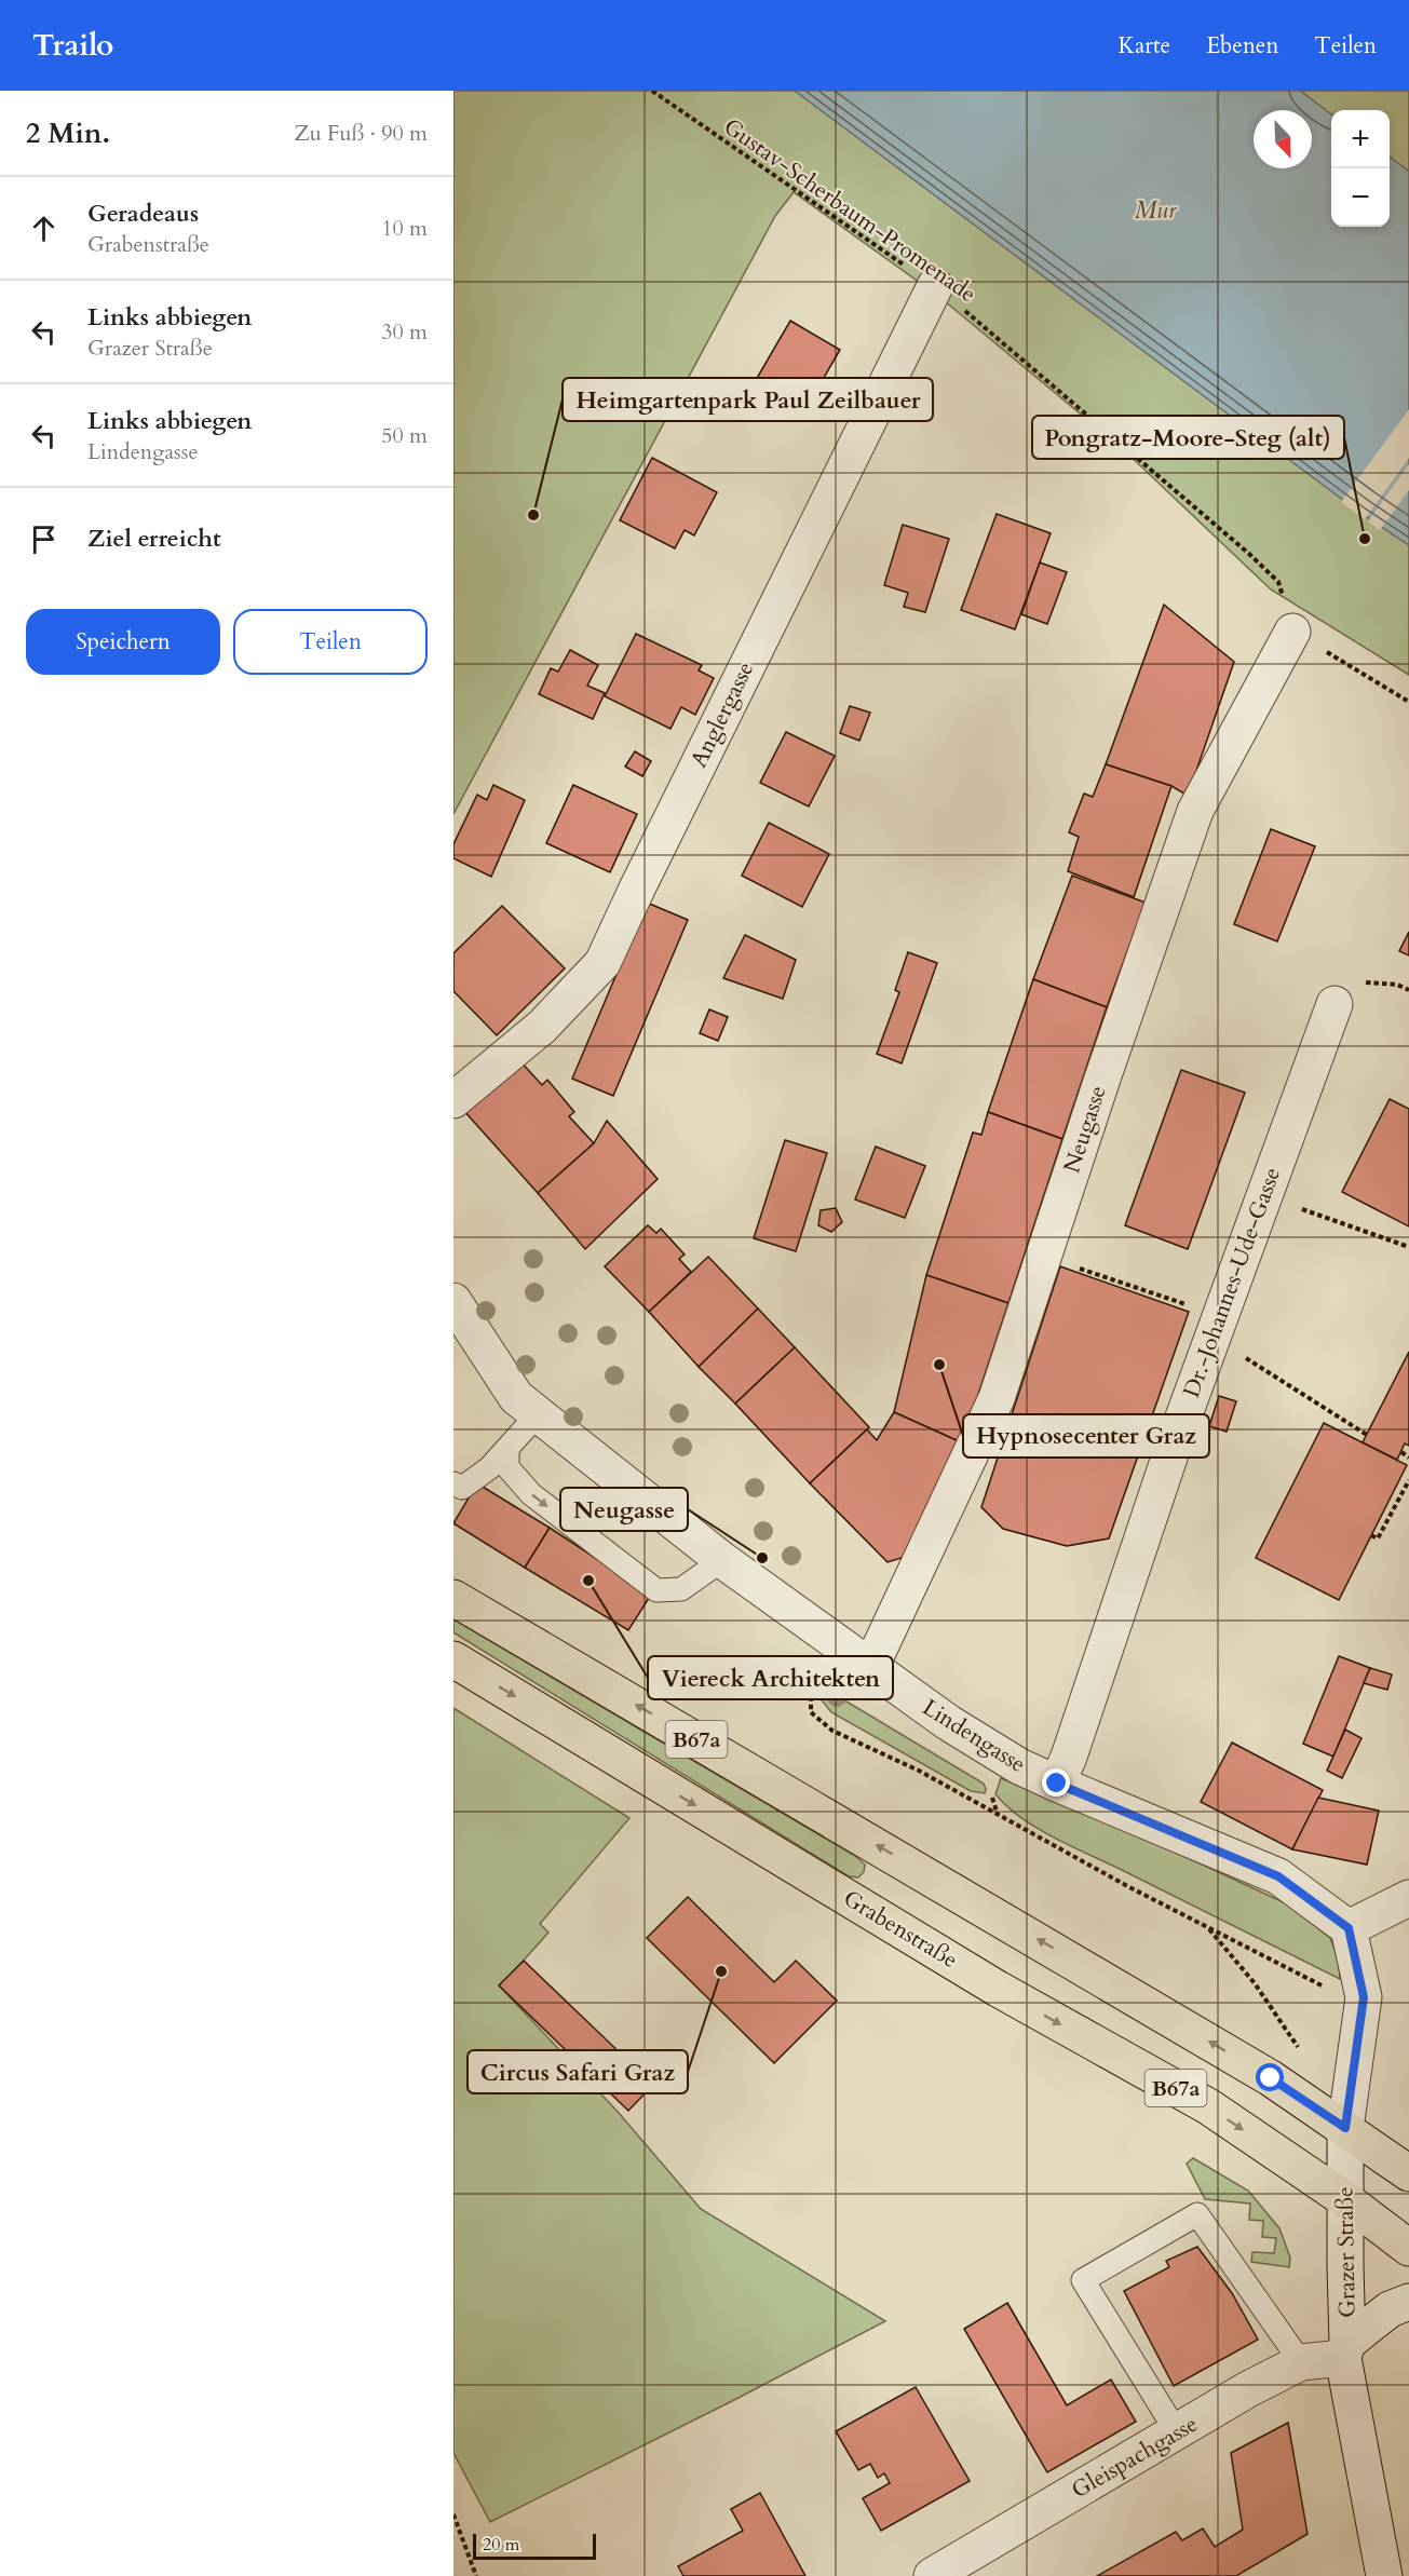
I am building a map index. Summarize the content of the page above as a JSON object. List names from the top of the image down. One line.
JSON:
{"streets":{"main road":["B67a","Grabenstraße"],"street":["Anglergasse","Neugasse","Dr.-Johannes-Ude-Gasse","Lindengasse","Grazer Straße","Gleispachgasse"],"path":["Gustav-Scherbaum-Promenade"]},"crossings":[["Gustav-Scherbaum-Promenade","Anglergasse"],["Gustav-Scherbaum-Promenade","Neugasse"],["Neugasse","Lindengasse"],["Dr.-Johannes-Ude-Gasse","Lindengasse"],["Lindengasse","Grazer Straße"],["B67a","Grabenstraße"],["B67a","Grazer Straße"],["Grabenstraße","Grazer Straße"],["Grazer Straße","Gleispachgasse"]],"water":["Mur"],"places":["Heimgartenpark Paul Zeilbauer","Pongratz-Moore-Steg (alt)","Hypnosecenter Graz","Neugasse","Viereck Architekten","Circus Safari Graz"],"scale_bar":"20 m","north":"bottom right","page":{"header":"Trailo","nav":["Karte","Ebenen","Teilen"],"heading":["2 Min.","Zu Fuß · 90 m"],"map_buttons":["+","−"],"list":[["Geradeaus","Grabenstraße","10 m"],["Links abbiegen","Grazer Straße","30 m"],["Links abbiegen","Lindengasse","50 m"],"Ziel erreicht"],"buttons":["Speichern","Teilen"],"scale":"20 m"}}
